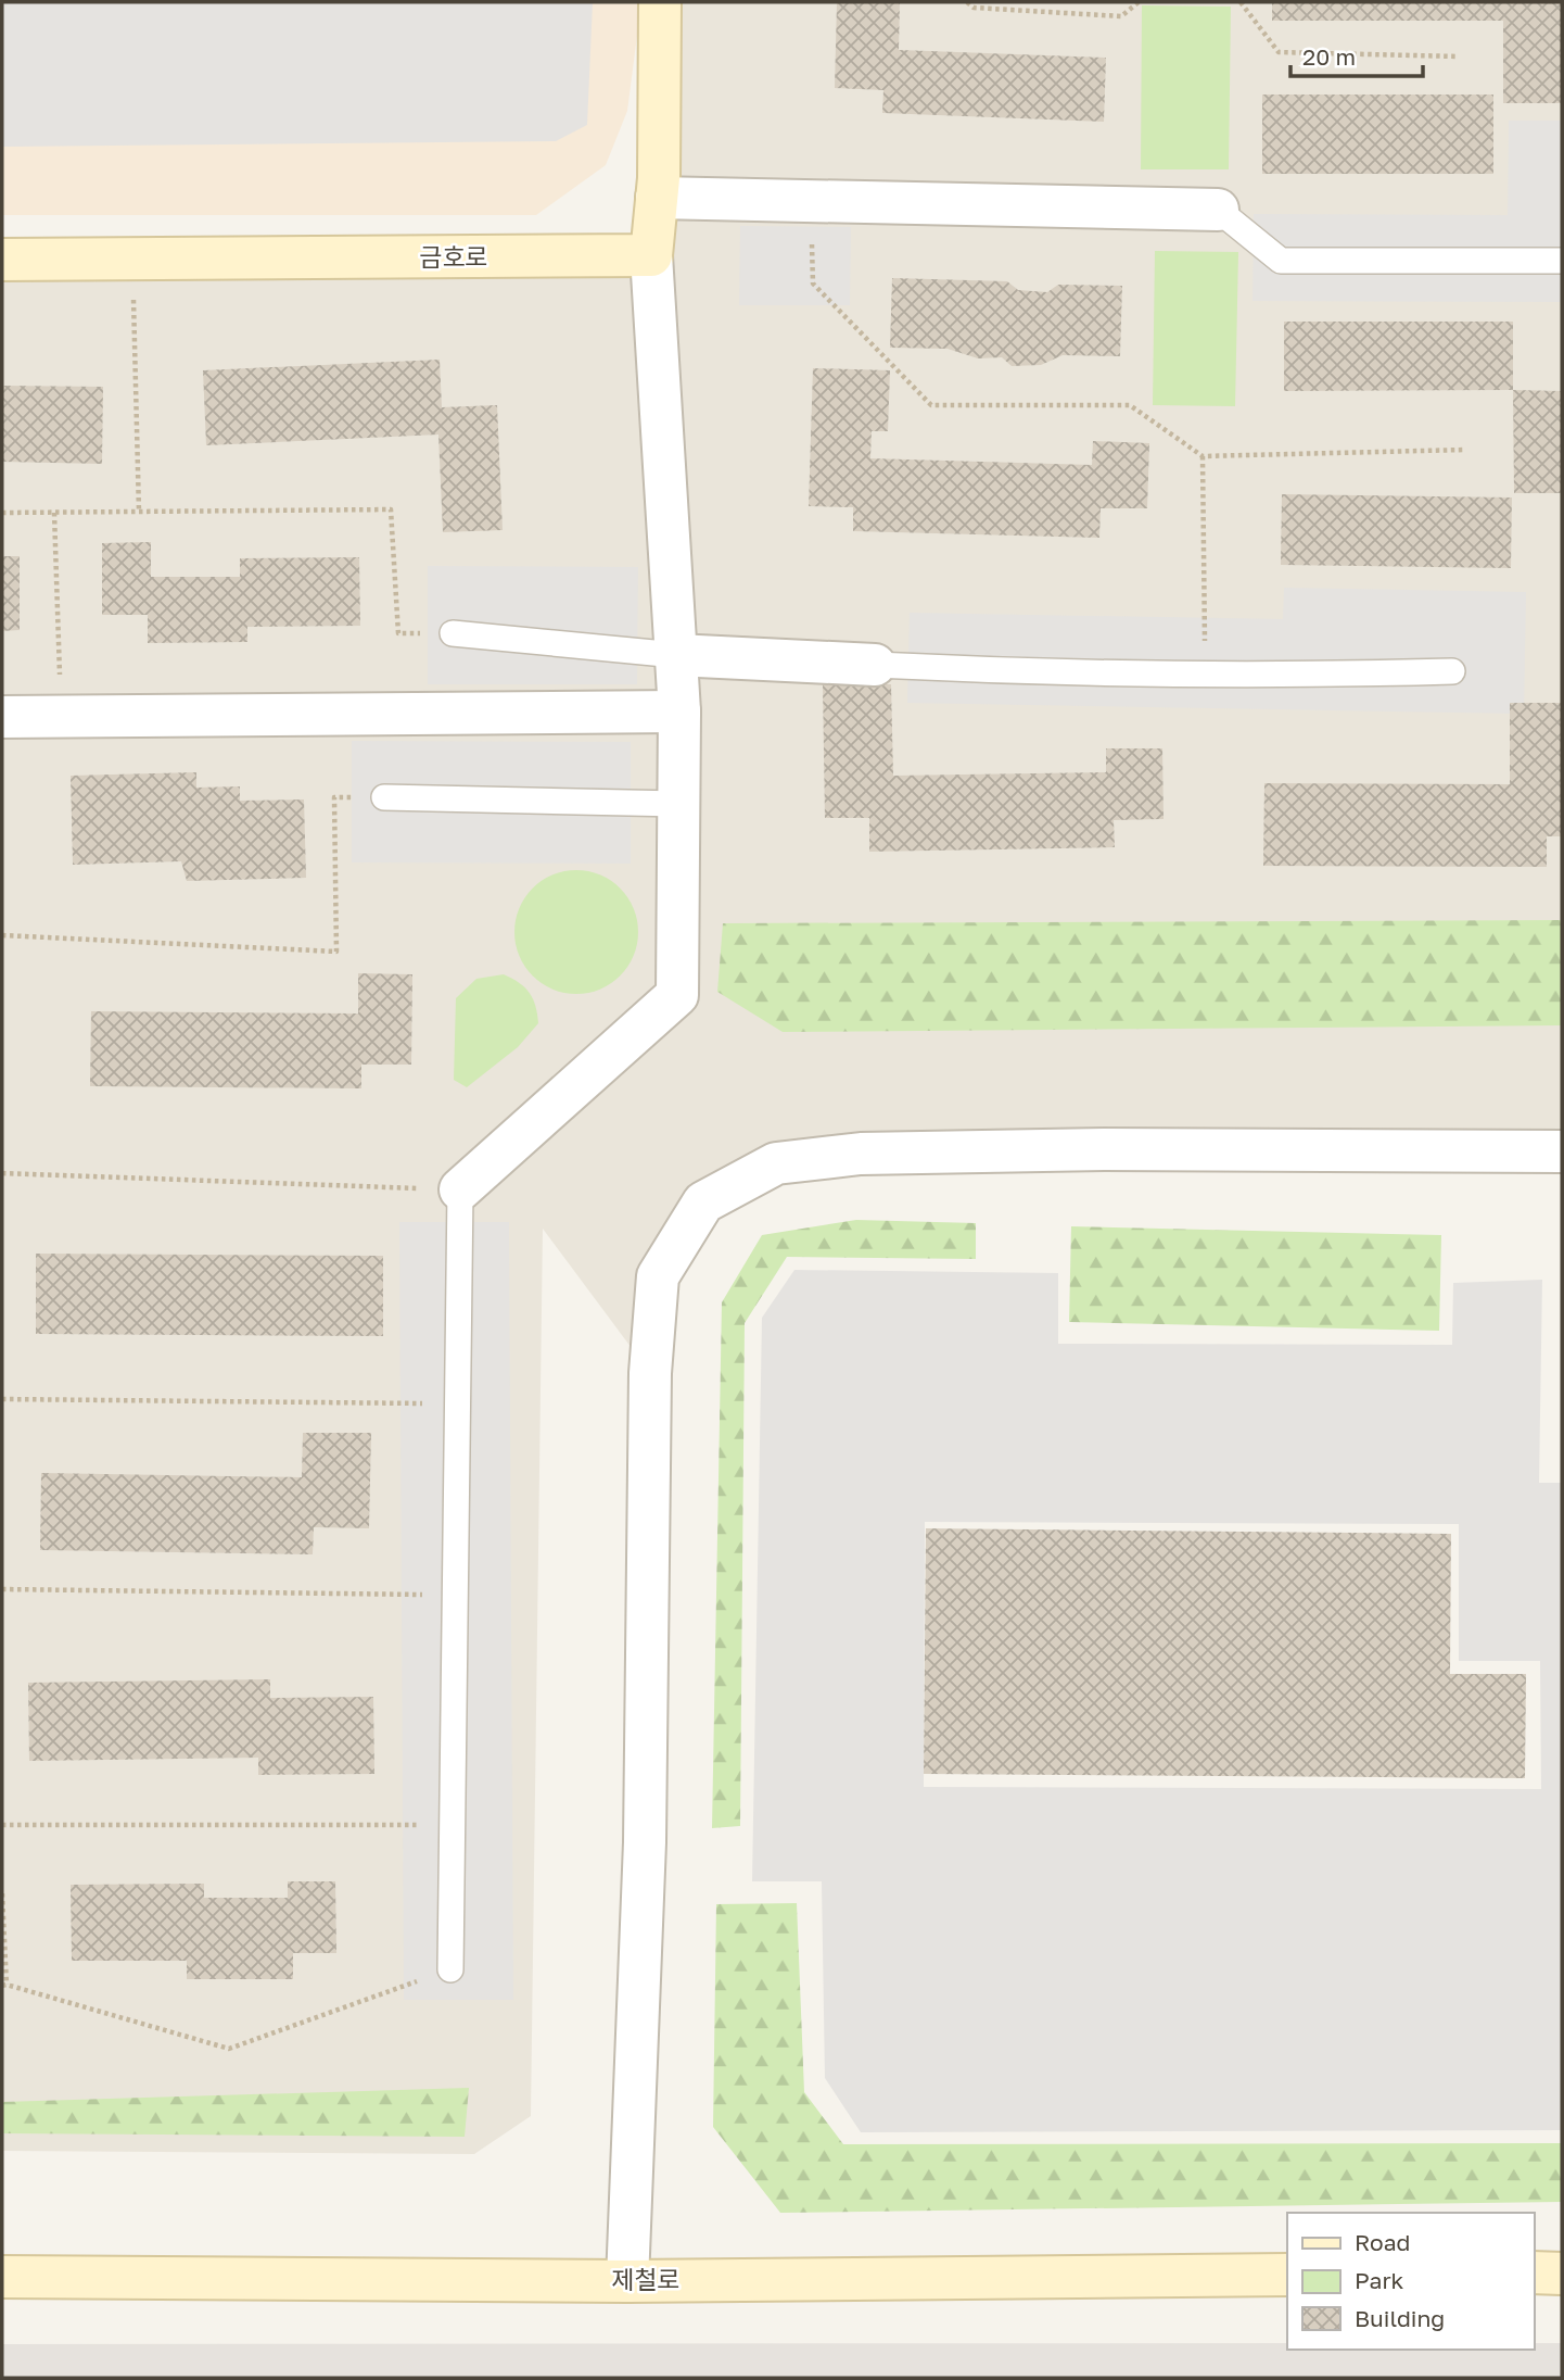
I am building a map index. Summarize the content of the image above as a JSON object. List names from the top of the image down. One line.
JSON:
{"streets":{"main road":["금호로","제철로"]},"legend":["Road","Park","Building"],"scale_bar":"20 m"}
